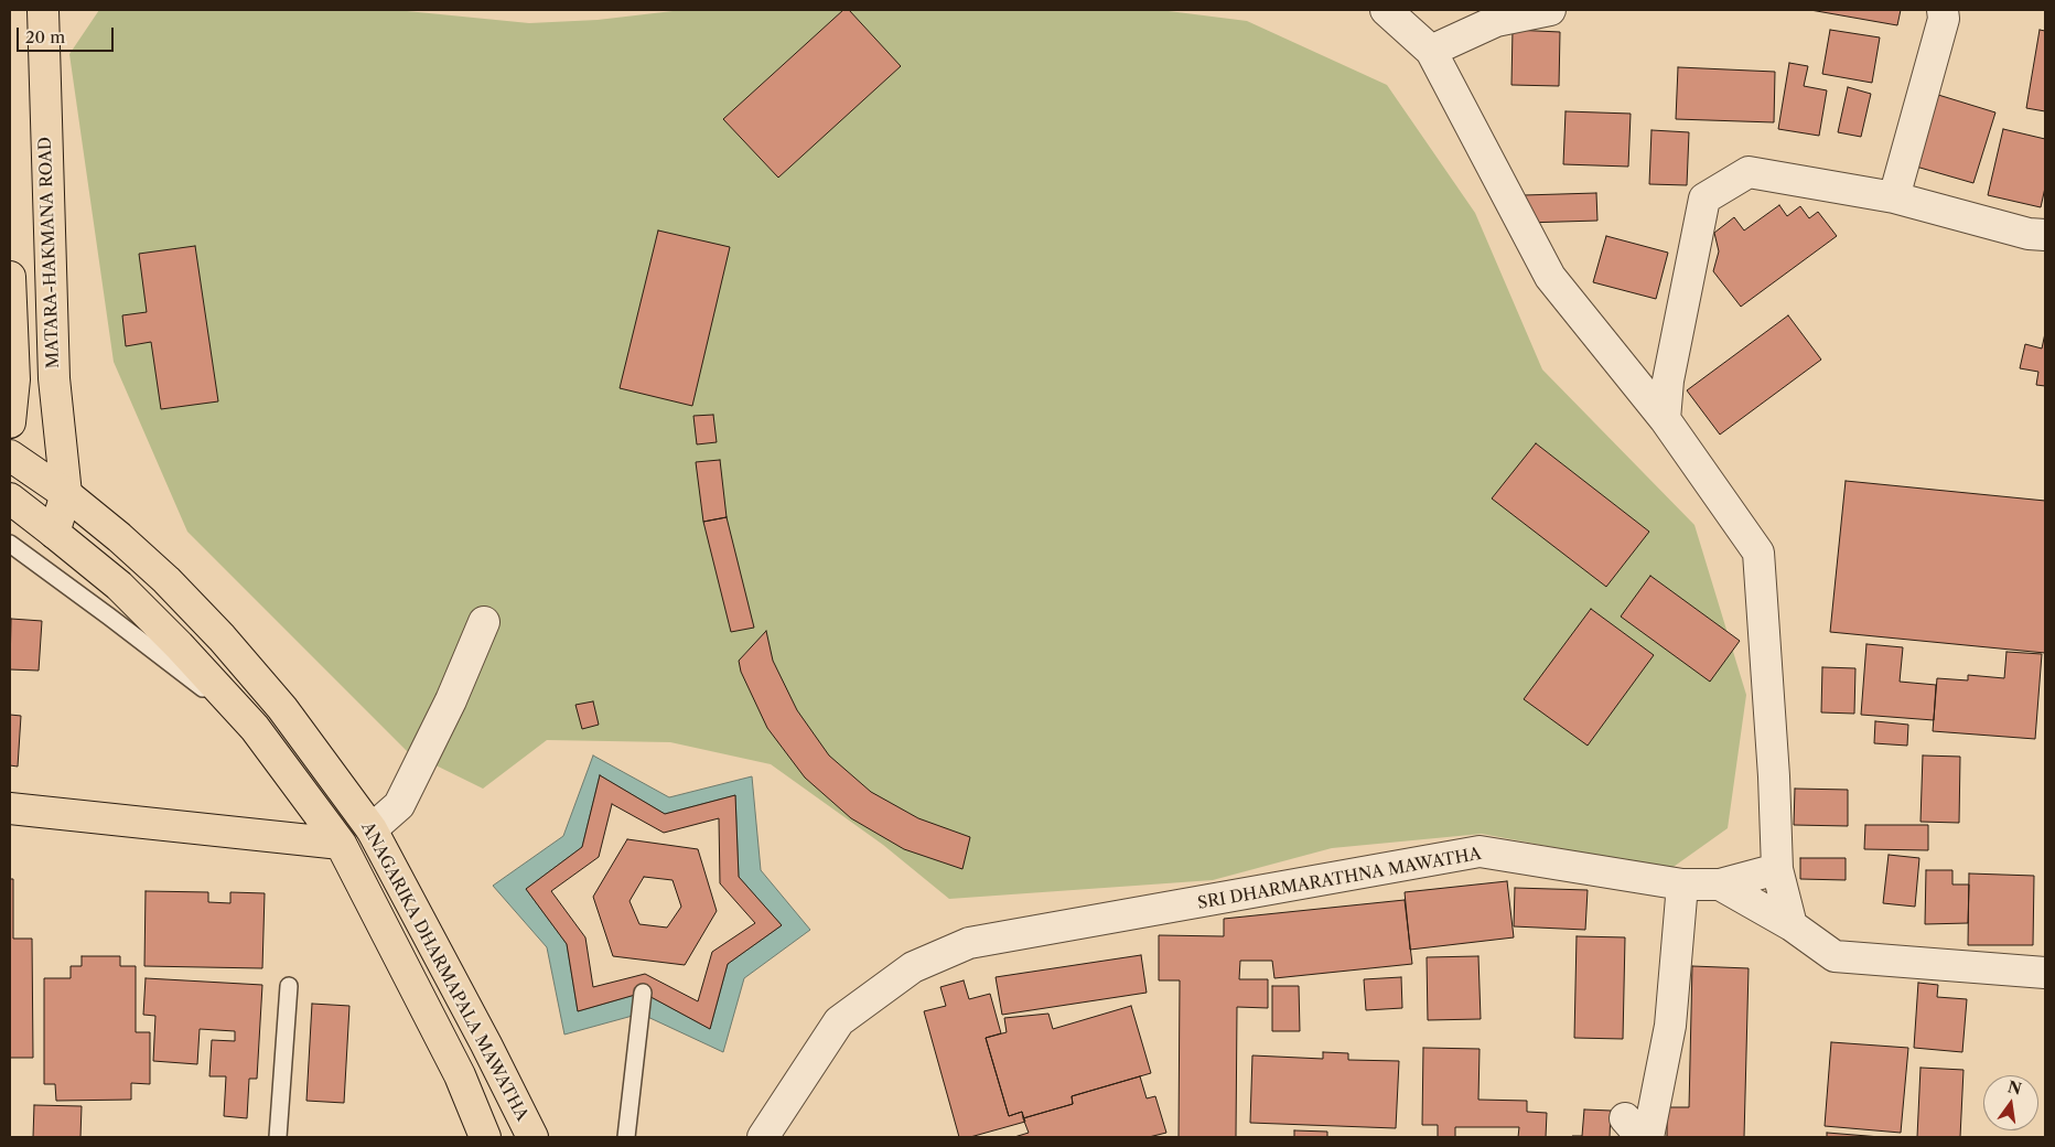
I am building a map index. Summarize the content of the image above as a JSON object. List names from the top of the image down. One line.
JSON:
{"streets":{"main road":["MATARA-HAKMANA ROAD","ANAGARIKA DHARMAPALA MAWATHA"],"street":["SRI DHARMARATHNA MAWATHA"]},"crossings":[["MATARA-HAKMANA ROAD","ANAGARIKA DHARMAPALA MAWATHA"]],"scale_bar":"20 m","north":"top"}
